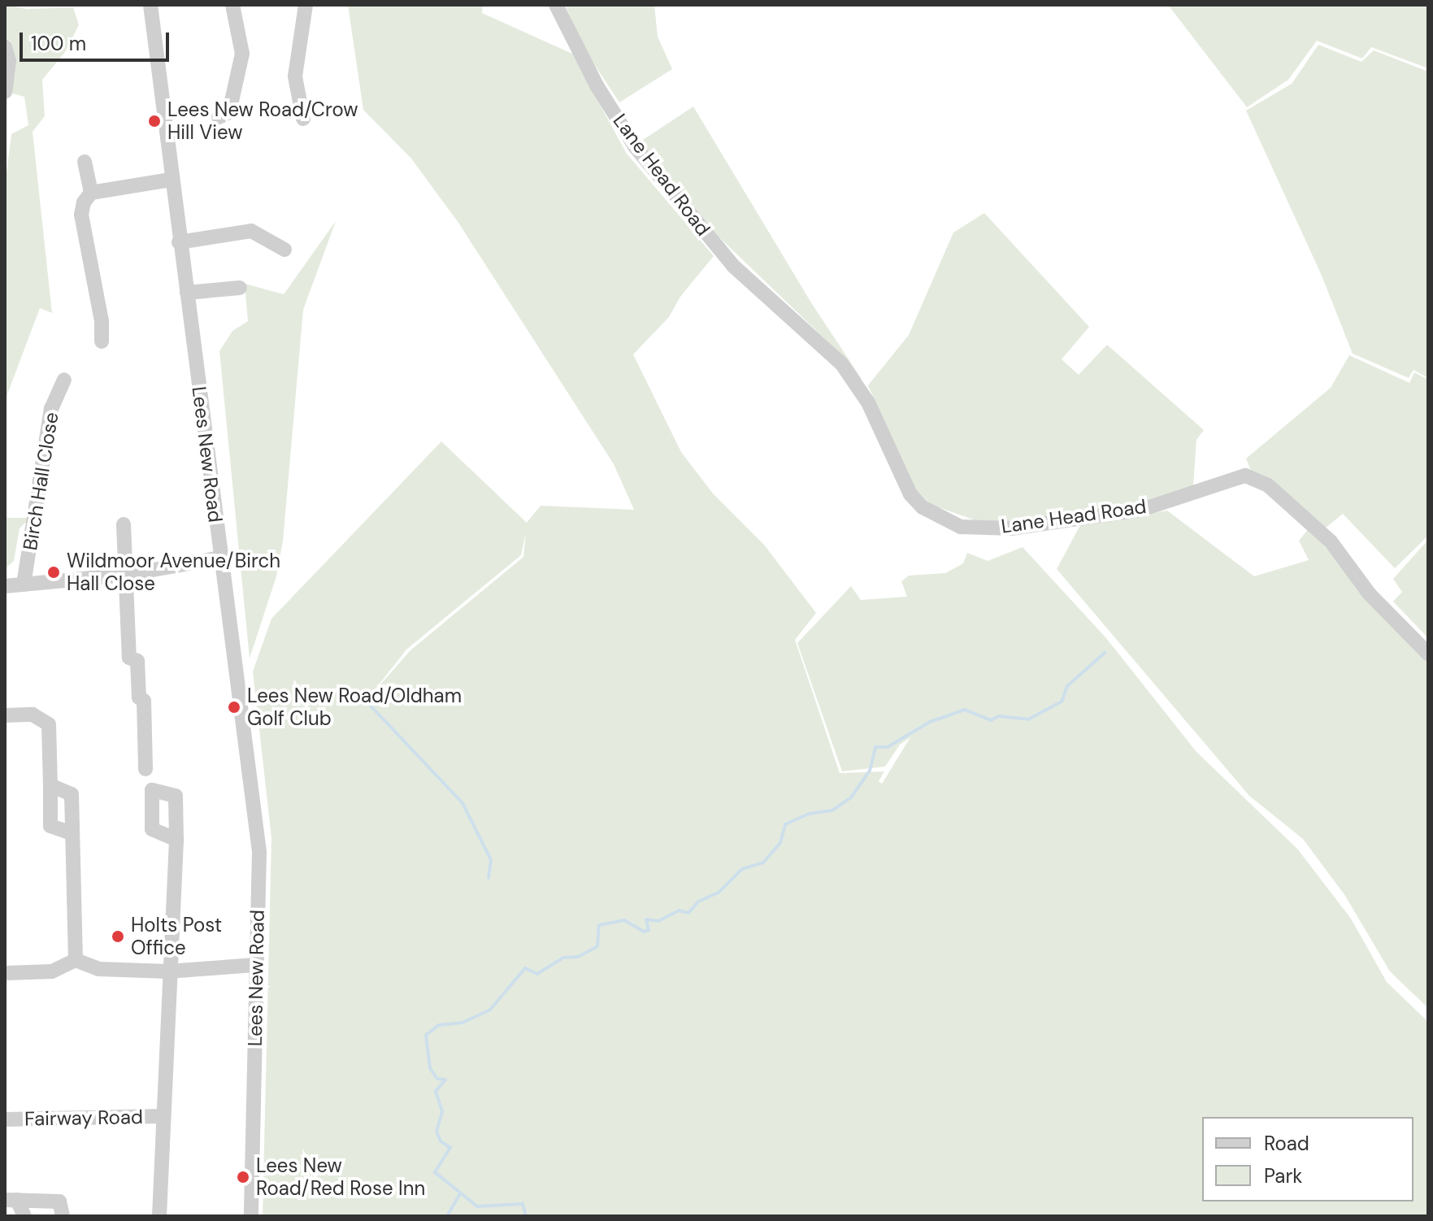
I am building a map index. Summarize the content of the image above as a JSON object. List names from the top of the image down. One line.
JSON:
{"streets":{"street":["Lane Head Road","Lees New Road","Birch Hall Close","Fairway Road"]},"places":["Lees New Road/Crow Hill View","Wildmoor Avenue/Birch Hall Close","Lees New Road/Oldham Golf Club","Holts Post Office","Lees New Road/Red Rose Inn"],"legend":["Road","Park"],"scale_bar":"100 m"}
